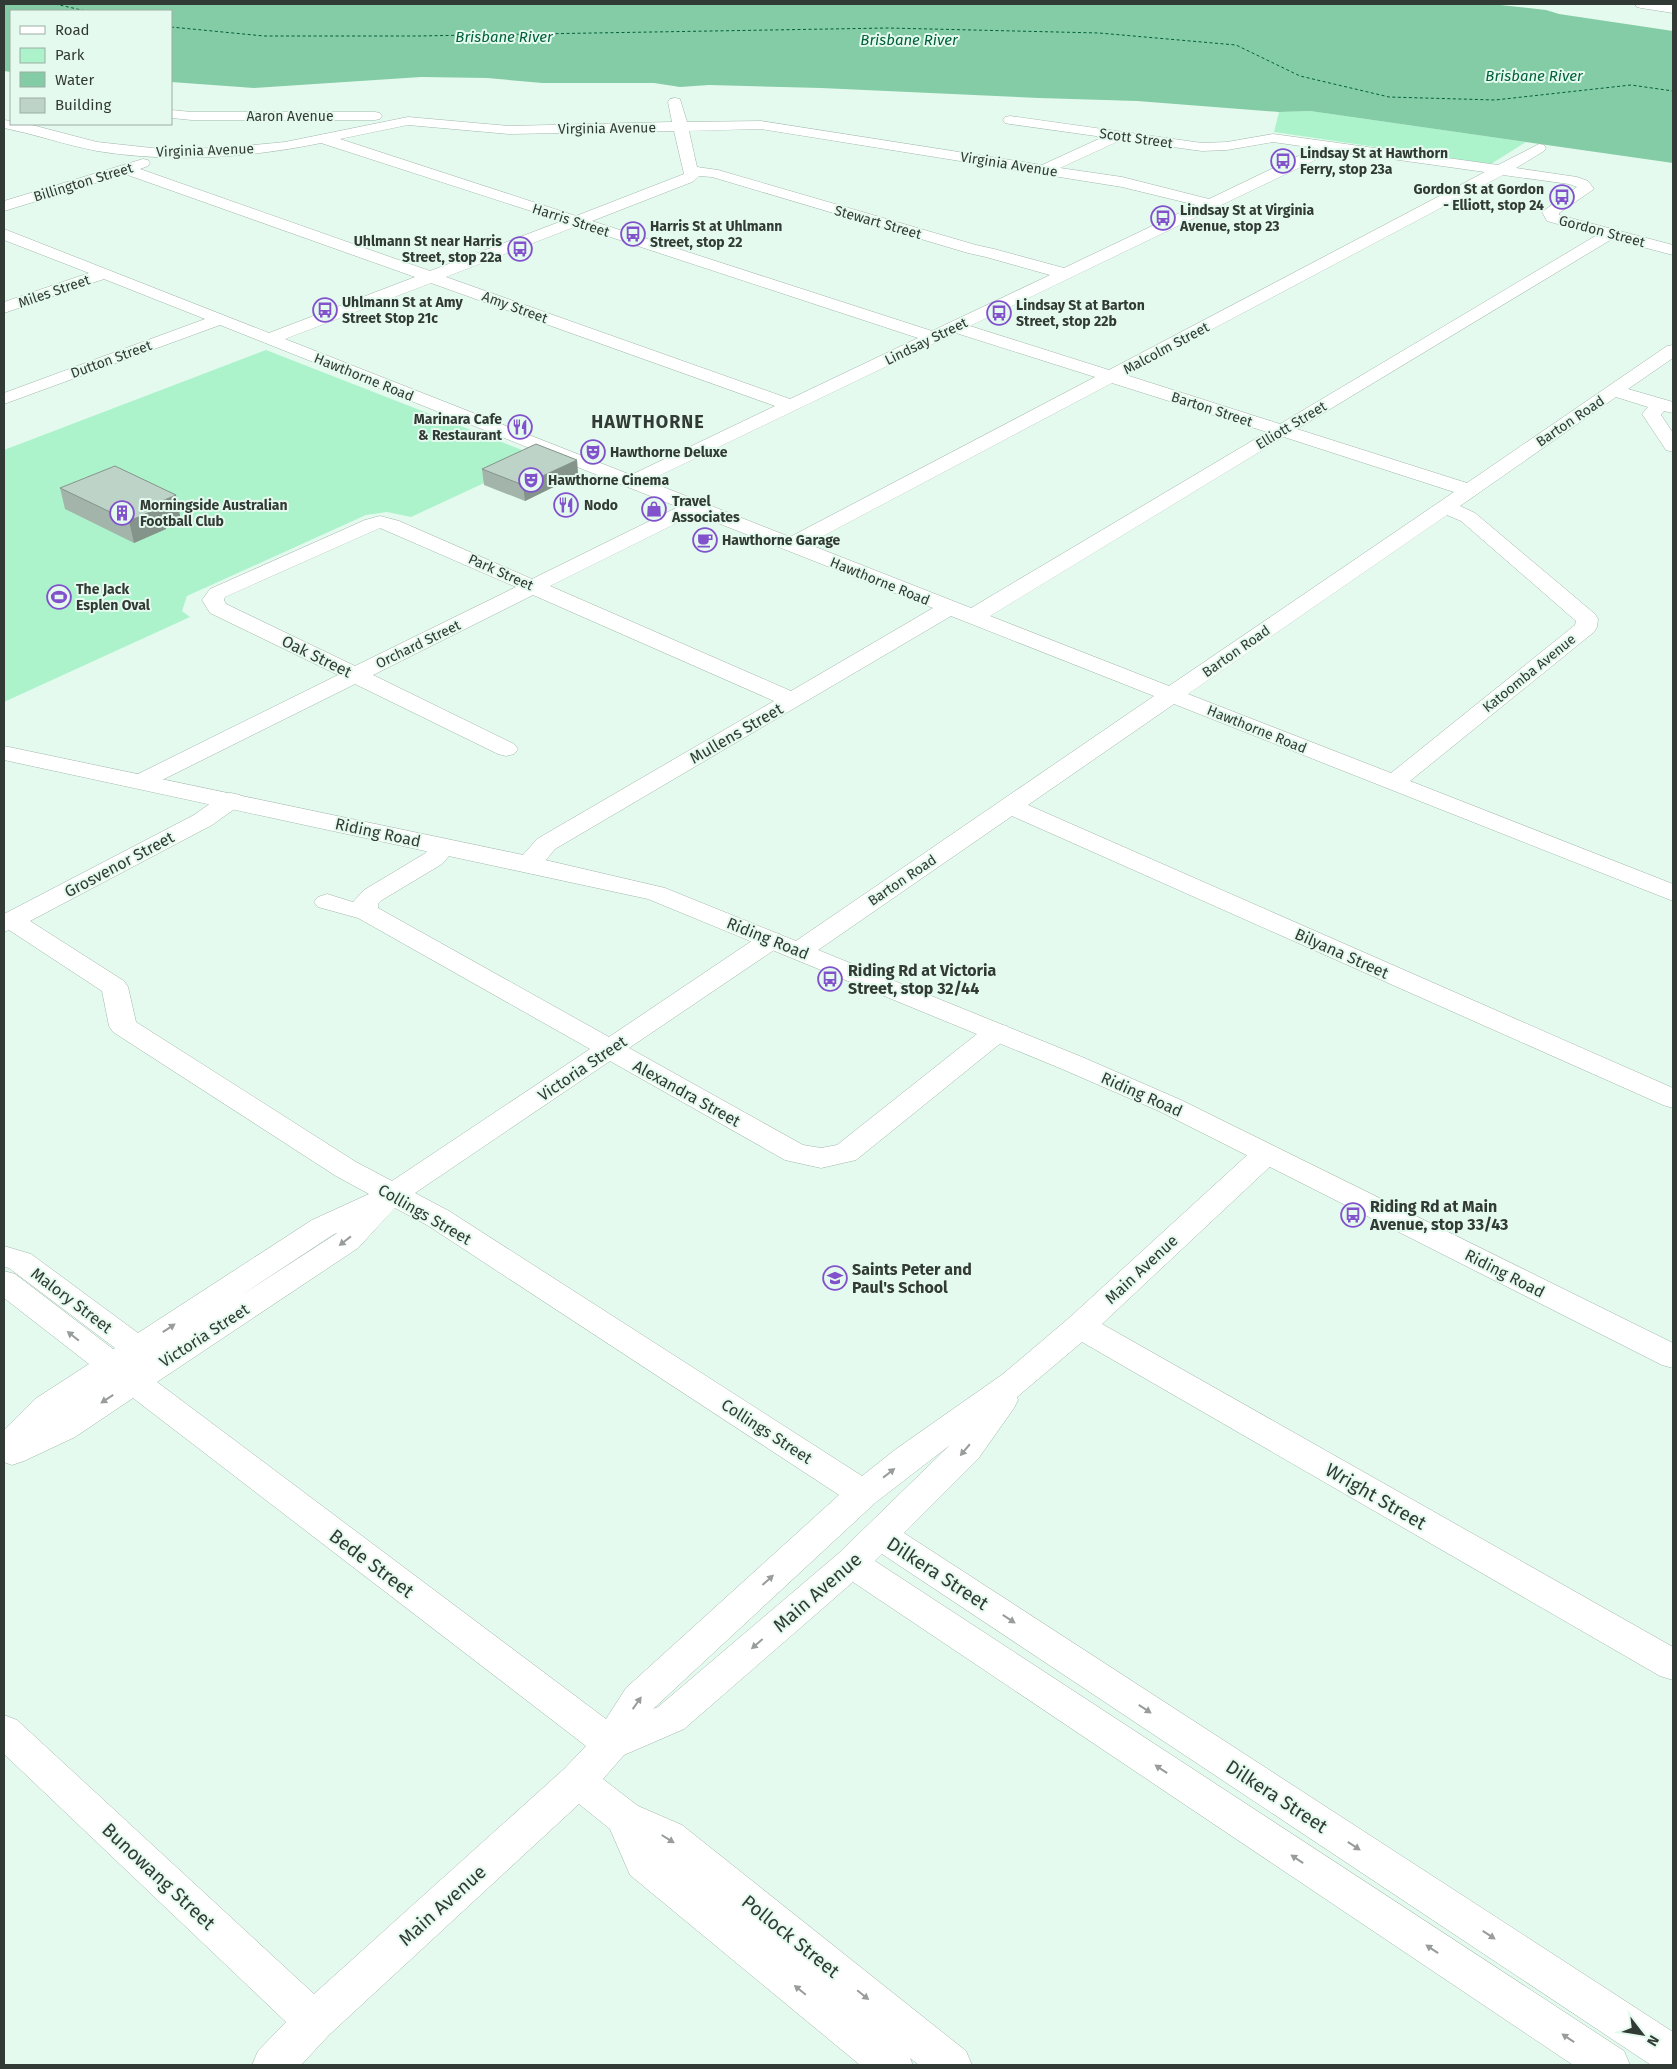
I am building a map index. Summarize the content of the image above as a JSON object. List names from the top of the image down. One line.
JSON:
{"streets":{"street":["Aaron Avenue","Virginia Avenue","Scott Street","Billington Street","Harris Street","Stewart Street","Gordon Street","Miles Street","Amy Street","Lindsay Street","Malcolm Street","Dutton Street","Hawthorne Road","Barton Street","Barton Road","Elliott Street","Park Street","Orchard Street","Oak Street","Katoomba Avenue","Mullens Street","Riding Road","Grosvenor Street","Bilyana Street","Victoria Street","Alexandra Street","Collings Street","Main Avenue","Malory Street","Wright Street","Bede Street","Dilkera Street","Bunowang Street","Pollock Street"]},"crossings":[["Aaron Avenue","Virginia Avenue"],["Virginia Avenue","Billington Street"],["Virginia Avenue","Harris Street"],["Virginia Avenue","Lindsay Street"],["Scott Street","Gordon Street"],["Billington Street","Amy Street"],["Harris Street","Lindsay Street"],["Stewart Street","Lindsay Street"],["Gordon Street","Lindsay Street"],["Gordon Street","Malcolm Street"],["Gordon Street","Elliott Street"],["Miles Street","Hawthorne Road"],["Amy Street","Lindsay Street"],["Lindsay Street","Hawthorne Road"],["Lindsay Street","Barton Street"],["Malcolm Street","Hawthorne Road"],["Malcolm Street","Barton Street"],["Dutton Street","Hawthorne Road"],["Hawthorne Road","Barton Road"],["Hawthorne Road","Elliott Street"],["Hawthorne Road","Orchard Street"],["Hawthorne Road","Katoomba Avenue"],["Hawthorne Road","Mullens Street"],["Barton Street","Barton Road"],["Barton Street","Elliott Street"],["Barton Road","Katoomba Avenue"],["Barton Road","Riding Road"],["Barton Road","Bilyana Street"],["Park Street","Orchard Street"],["Park Street","Oak Street"],["Park Street","Mullens Street"],["Orchard Street","Oak Street"],["Orchard Street","Riding Road"],["Mullens Street","Riding Road"],["Riding Road","Grosvenor Street"],["Riding Road","Victoria Street"],["Riding Road","Alexandra Street"],["Riding Road","Main Avenue"],["Grosvenor Street","Collings Street"],["Victoria Street","Alexandra Street"],["Victoria Street","Collings Street"],["Victoria Street","Malory Street"],["Victoria Street","Bede Street"],["Collings Street","Main Avenue"],["Main Avenue","Wright Street"],["Main Avenue","Bede Street"],["Main Avenue","Dilkera Street"],["Main Avenue","Bunowang Street"],["Main Avenue","Pollock Street"],["Malory Street","Bede Street"]],"districts":["HAWTHORNE"],"water":["Brisbane River"],"places":{"bus stop":["Lindsay St at Hawthorn Ferry, stop 23a","Gordon St at Gordon - Elliott, stop 24","Lindsay St at Virginia Avenue, stop 23","Harris St at Uhlmann Street, stop 22","Uhlmann St near Harris Street, stop 22a","Uhlmann St at Amy Street Stop 21c","Lindsay St at Barton Street, stop 22b","Riding Rd at Victoria Street, stop 32/44","Riding Rd at Main Avenue, stop 33/43"],"restaurant":["Marinara Cafe & Restaurant","Nodo"],"theatre":["Hawthorne Deluxe","Hawthorne Cinema"],"shop":["Travel Associates"],"building":["Morningside Australian Football Club"],"cafe":["Hawthorne Garage"],"sports":["The Jack Esplen Oval"],"school or university":["Saints Peter and Paul's School"]},"legend":["Road","Park","Water","Building"],"north":"bottom right"}
